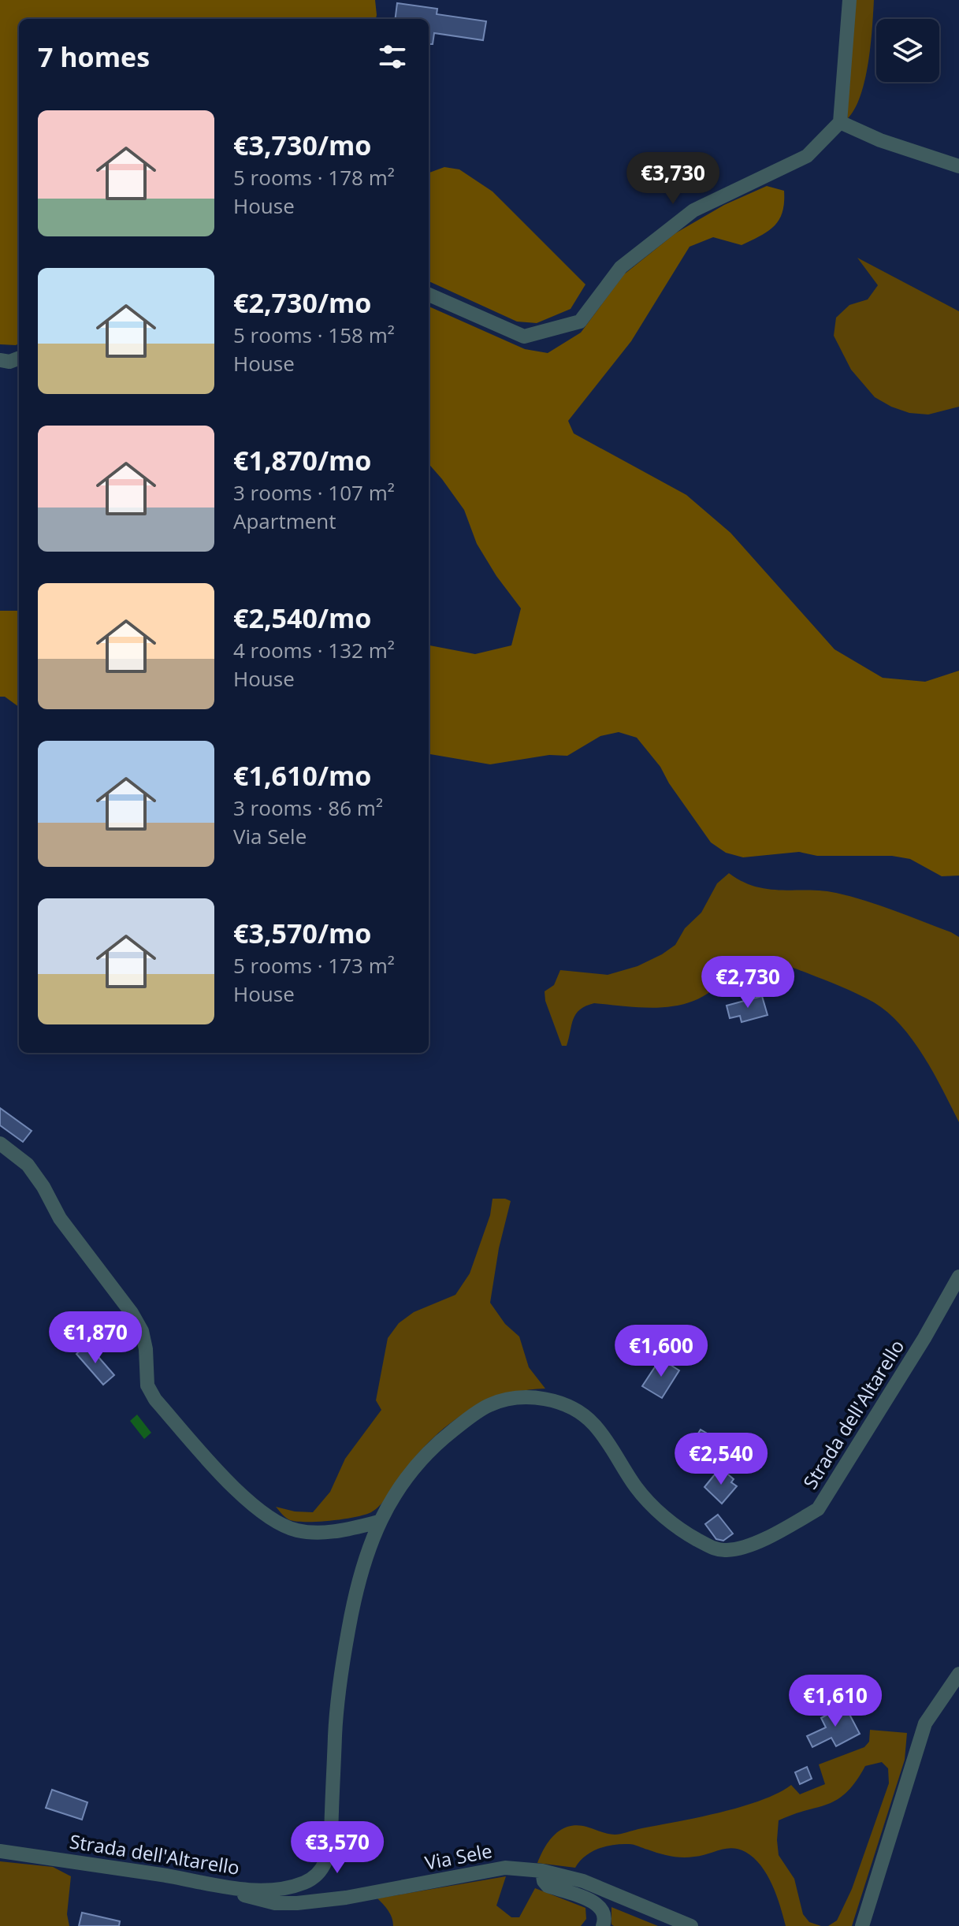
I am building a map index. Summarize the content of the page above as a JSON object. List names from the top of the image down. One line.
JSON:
{"streets":{"street":["Strada dell'Altarello","Via Sele"]},"crossings":[["Strada dell'Altarello","Via Sele"]],"page":{"heading":"7 homes","list":[{"name":"€3,730/mo","note":"5 rooms · 178 m² · House"},{"name":"€2,730/mo","note":"5 rooms · 158 m² · House"},{"name":"€1,870/mo","note":"3 rooms · 107 m² · Apartment"},{"name":"€2,540/mo","note":"4 rooms · 132 m² · House"},{"name":"€1,610/mo","note":"3 rooms · 86 m² · Via Sele"},{"name":"€3,570/mo","note":"5 rooms · 173 m² · House"}],"price":["€3,730","€2,730","€1,870","€1,600","€2,540","€1,610","€3,570"]}}
